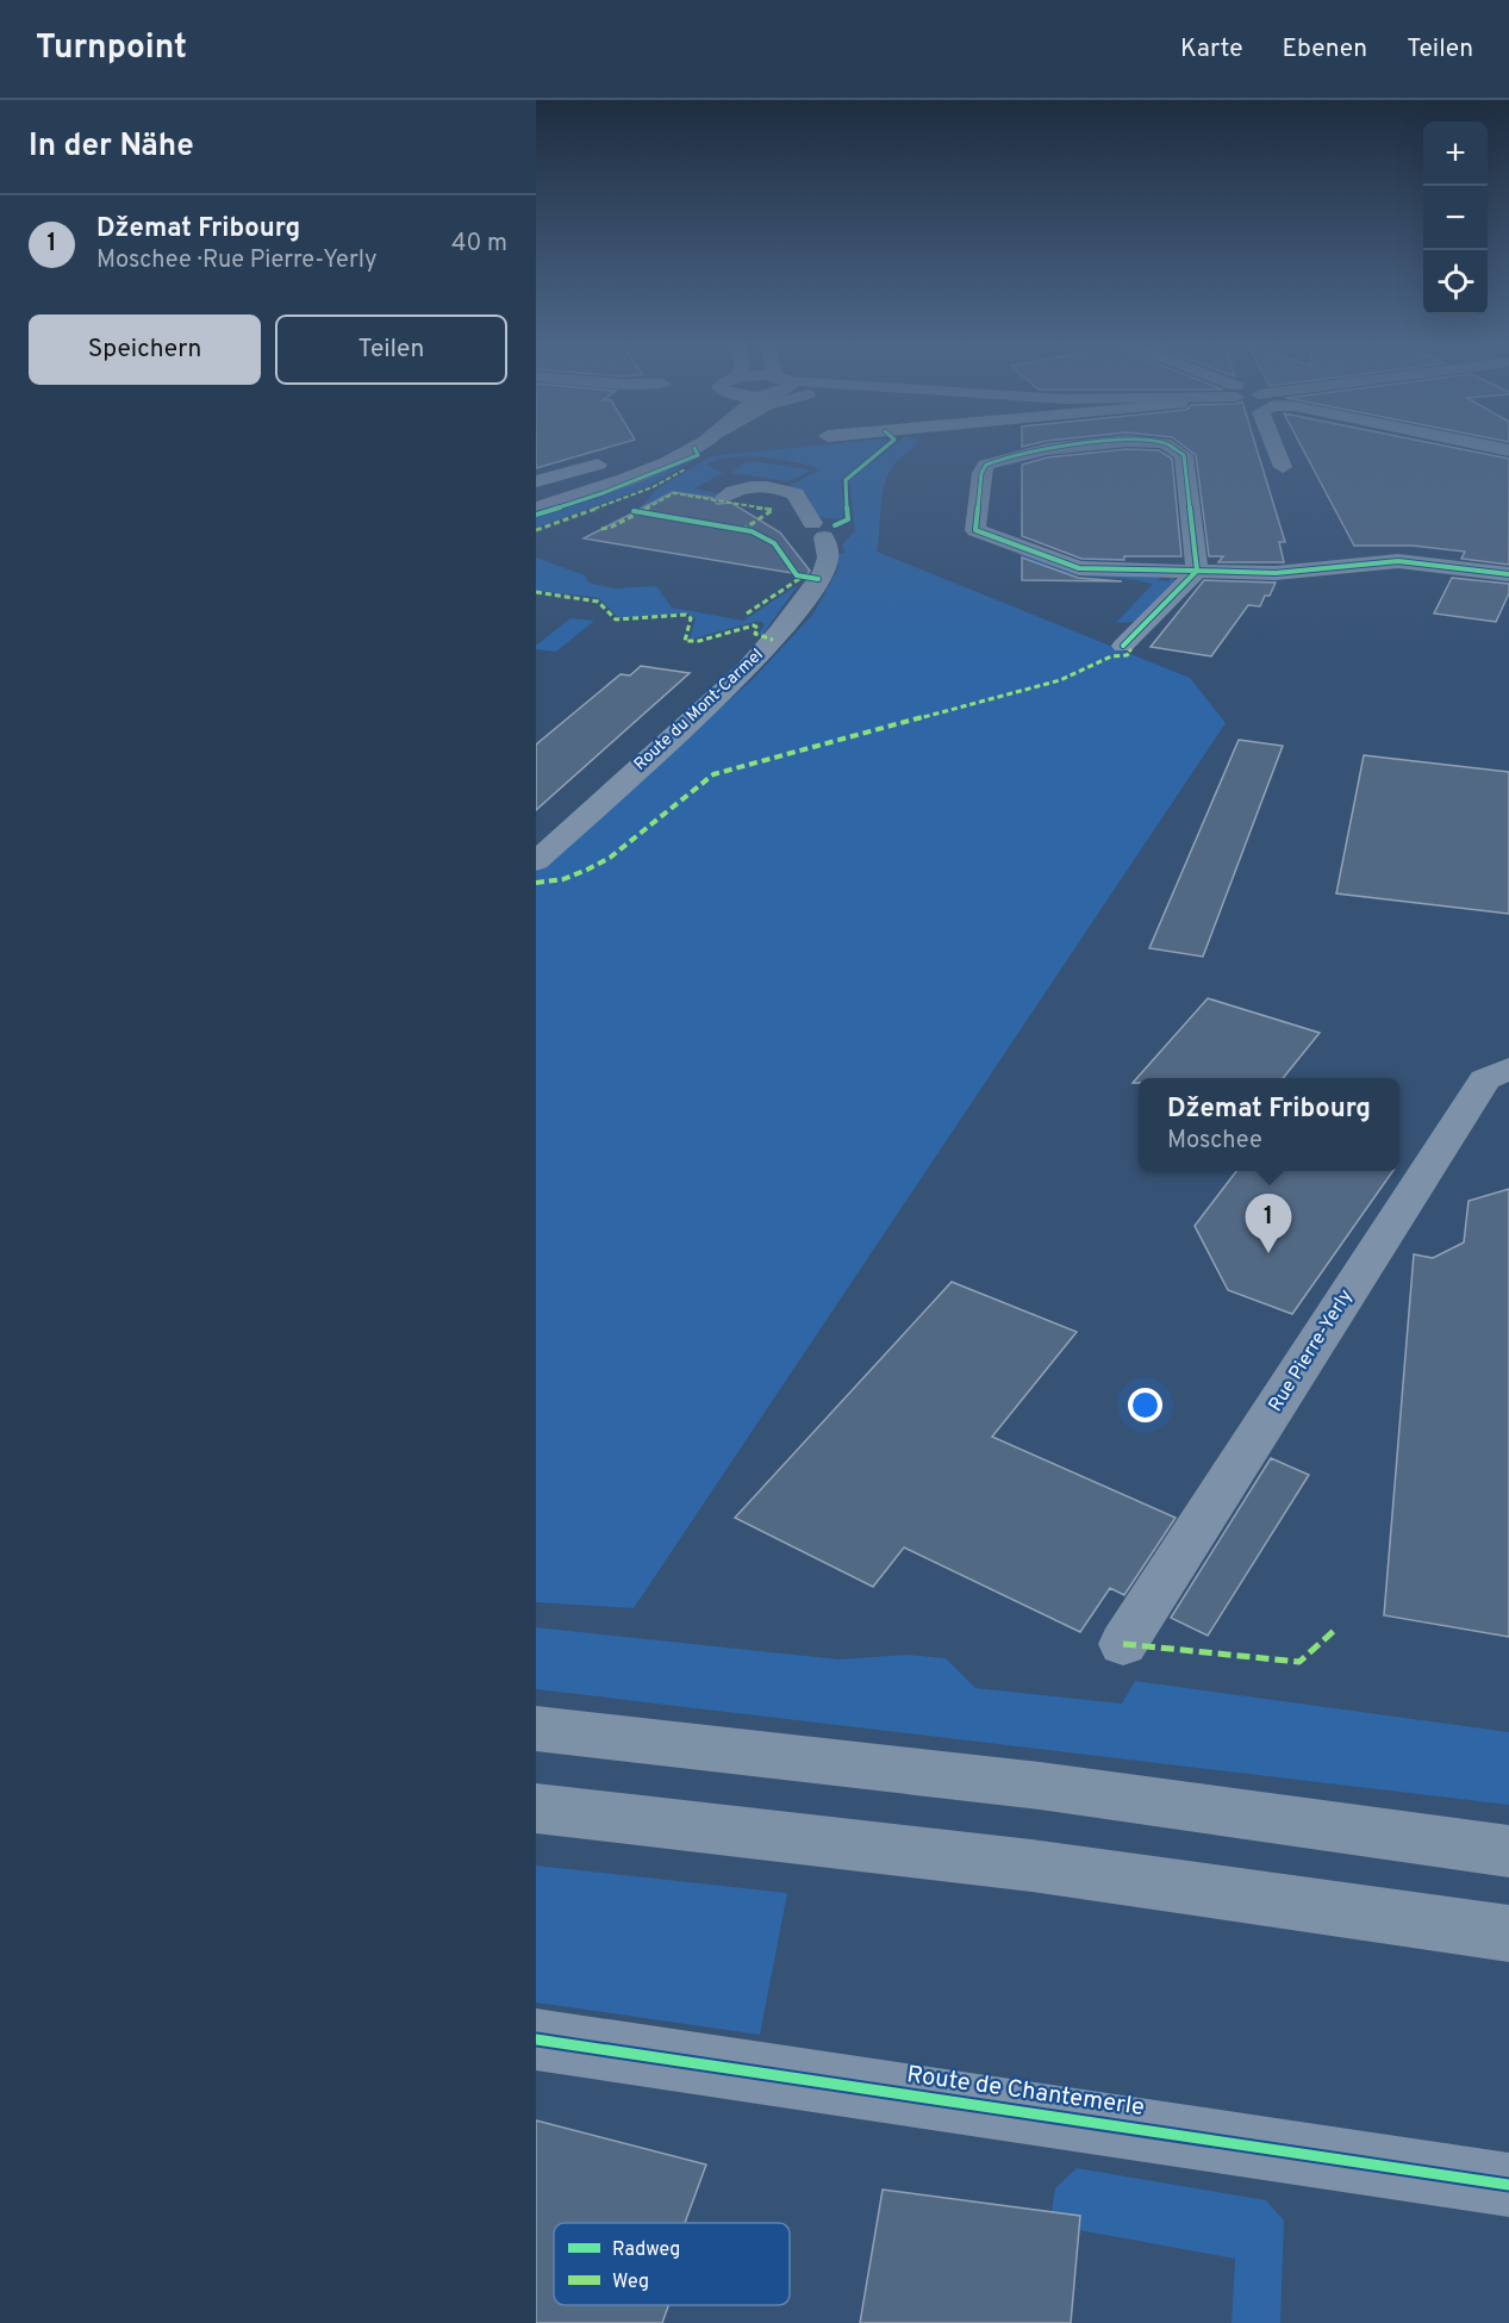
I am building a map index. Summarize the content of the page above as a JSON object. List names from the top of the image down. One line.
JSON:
{"streets":{"street":["Route du Mont-Carmel","Rue Pierre-Yerly","Route de Chantemerle"]},"legend":["Radweg","Weg"],"page":{"header":"Turnpoint","nav":["Karte","Ebenen","Teilen"],"heading":"In der Nähe","map_buttons":["+","−"],"list":[{"mark":"1","name":"Džemat Fribourg","note":"Moschee · Rue Pierre-Yerly","value":"40 m"}],"buttons":["Speichern","Teilen"],"popup":["Džemat Fribourg","Moschee"],"pins":"1"}}
